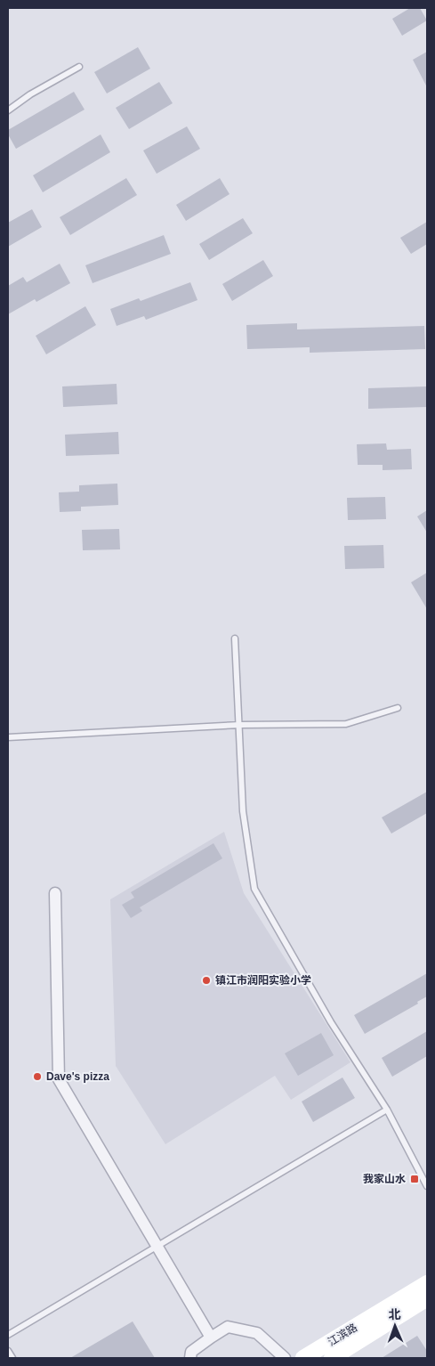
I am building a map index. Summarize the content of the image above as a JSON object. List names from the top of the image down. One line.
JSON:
{"streets":{"main road":["江滨路"]},"places":{"other":["镇江市润阳实验小学","Dave's pizza"],"transit":["我家山水"]},"north":"top"}
